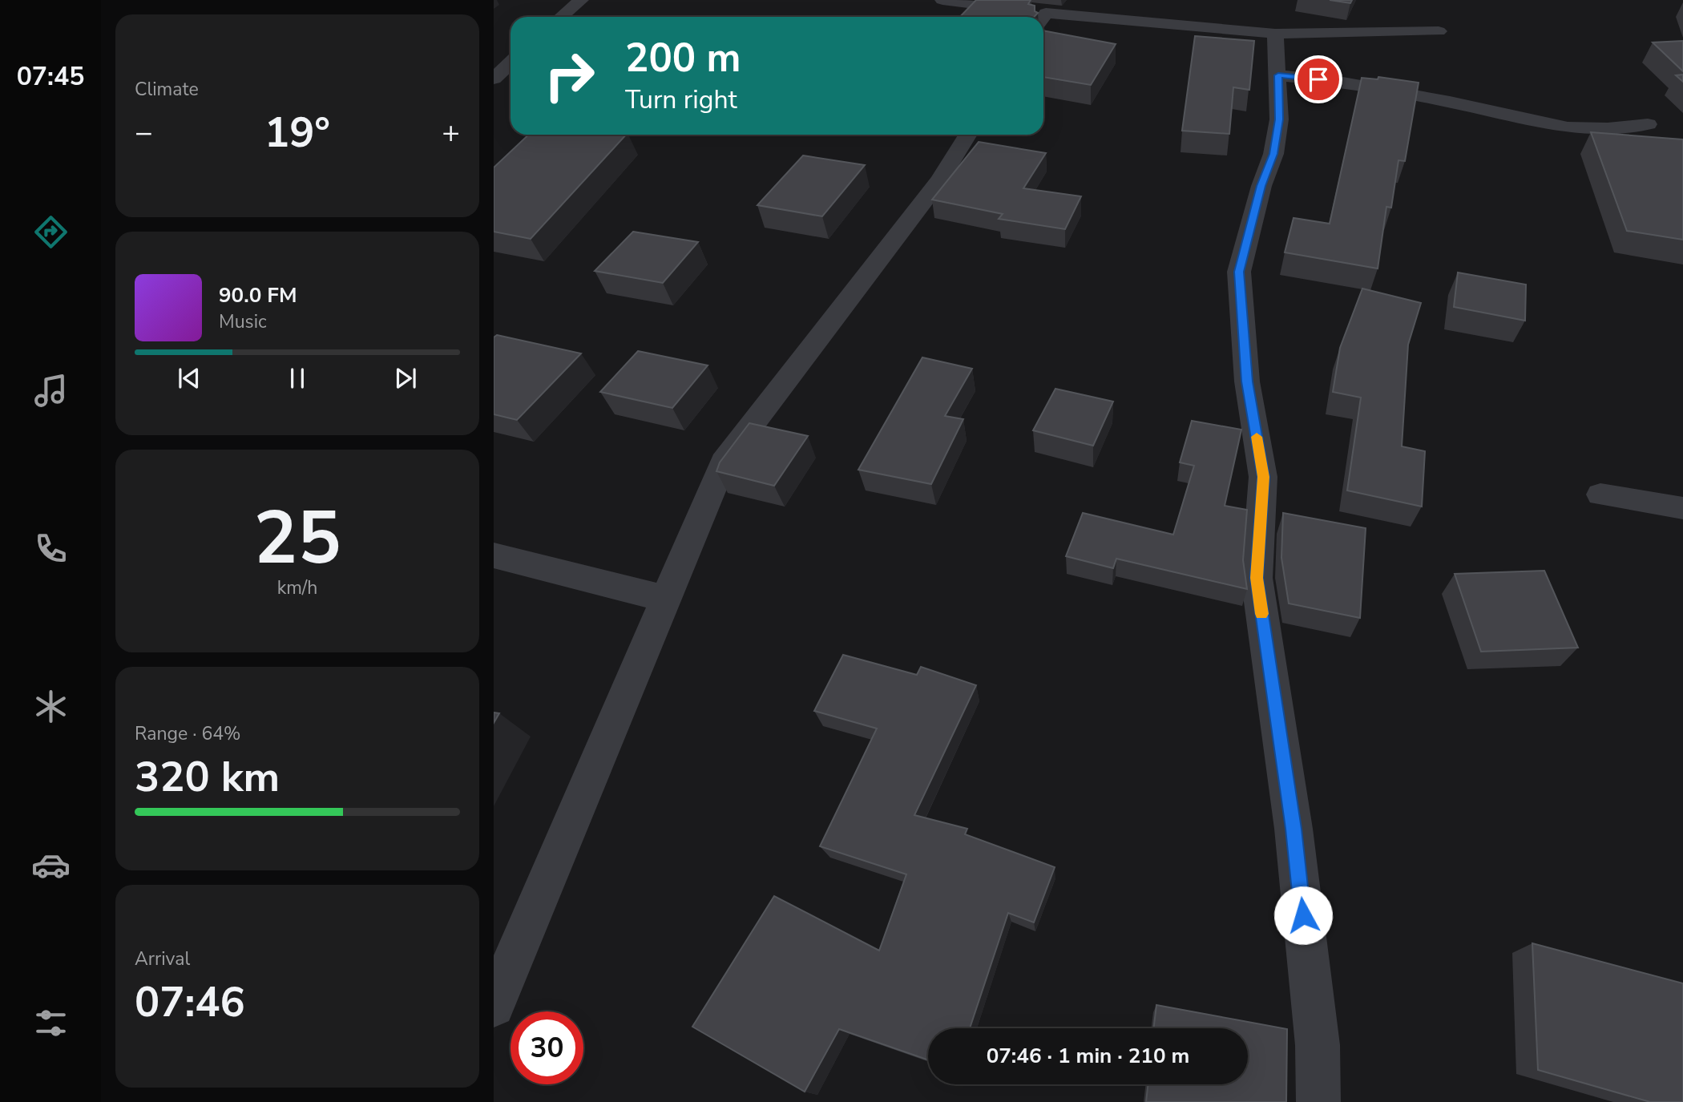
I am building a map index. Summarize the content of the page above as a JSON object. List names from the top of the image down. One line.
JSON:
{"page":{"tabs":"07:45","tile":["Climate",["25","km/h"],["Range · 64%","320 km"],["Arrival","07:46"]],"turn":["200 m","Turn right"],"heat":["−","19°","+"],"song":["90.0 FM","Music"],"limit":"30","trip":"07:46 · 1 min · 210 m"}}
